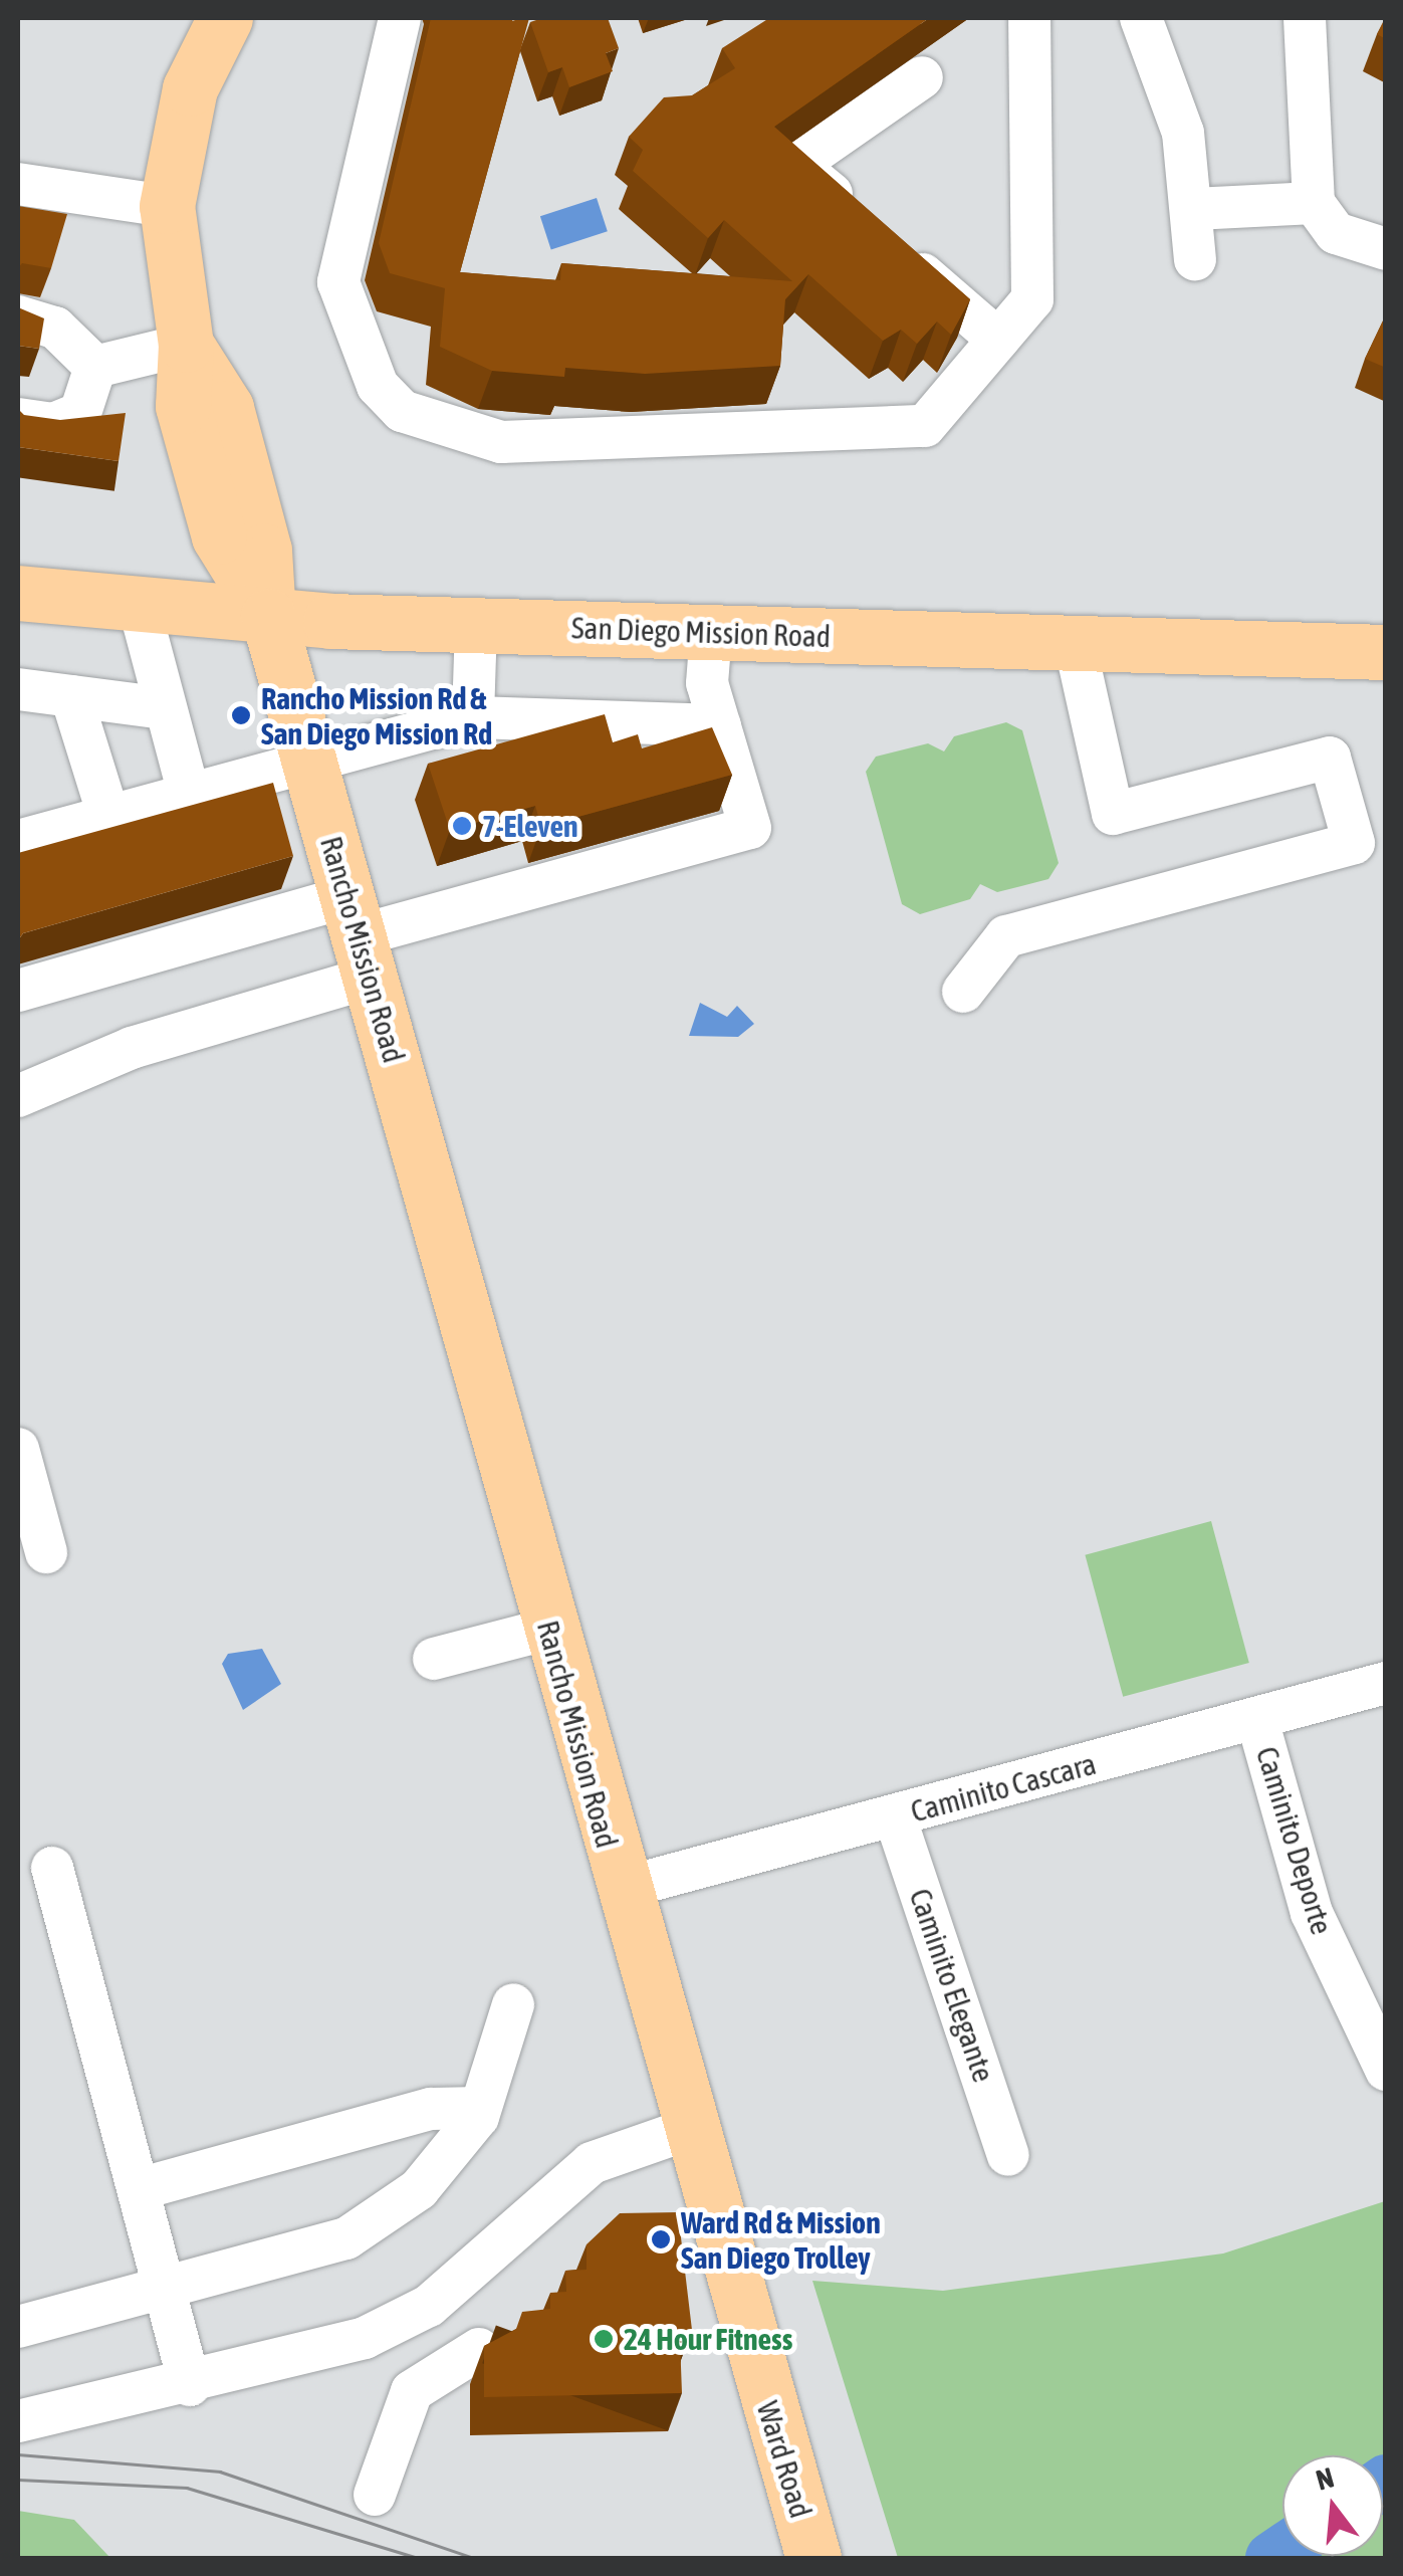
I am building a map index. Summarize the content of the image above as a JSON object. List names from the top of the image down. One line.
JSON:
{"streets":{"main road":["San Diego Mission Road","Rancho Mission Road","Ward Road"],"street":["Caminito Cascara","Caminito Deporte","Caminito Elegante"]},"crossings":[["San Diego Mission Road","Rancho Mission Road"],["Rancho Mission Road","Caminito Cascara"],["Rancho Mission Road","Ward Road"],["Caminito Cascara","Caminito Deporte"],["Caminito Cascara","Caminito Elegante"]],"places":["Rancho Mission Rd & San Diego Mission Rd","7-Eleven","Ward Rd & Mission San Diego Trolley","24 Hour Fitness"],"north":"top"}
